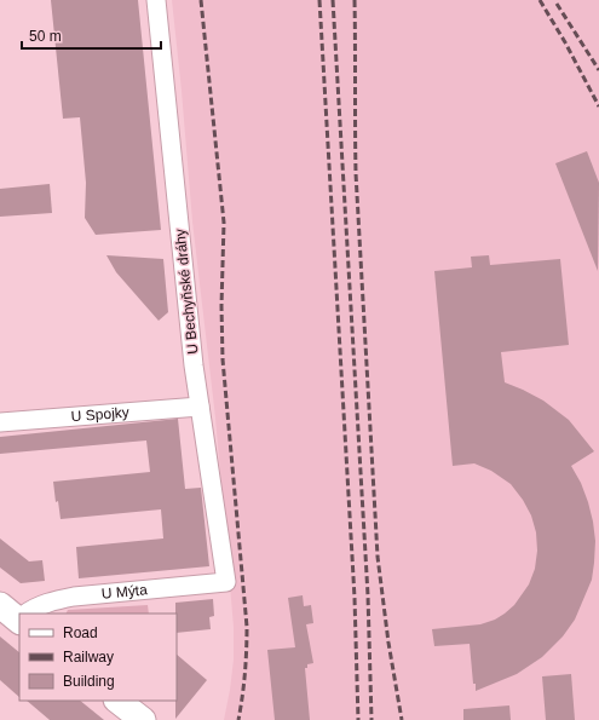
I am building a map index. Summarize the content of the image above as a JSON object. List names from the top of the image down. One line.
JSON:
{"streets":{"street":["U Bechyňské dráhy","U Spojky","U Mýta"]},"crossings":[["U Bechyňské dráhy","U Spojky"],["U Bechyňské dráhy","U Mýta"]],"legend":["Road","Railway","Building"],"scale_bar":"50 m"}
